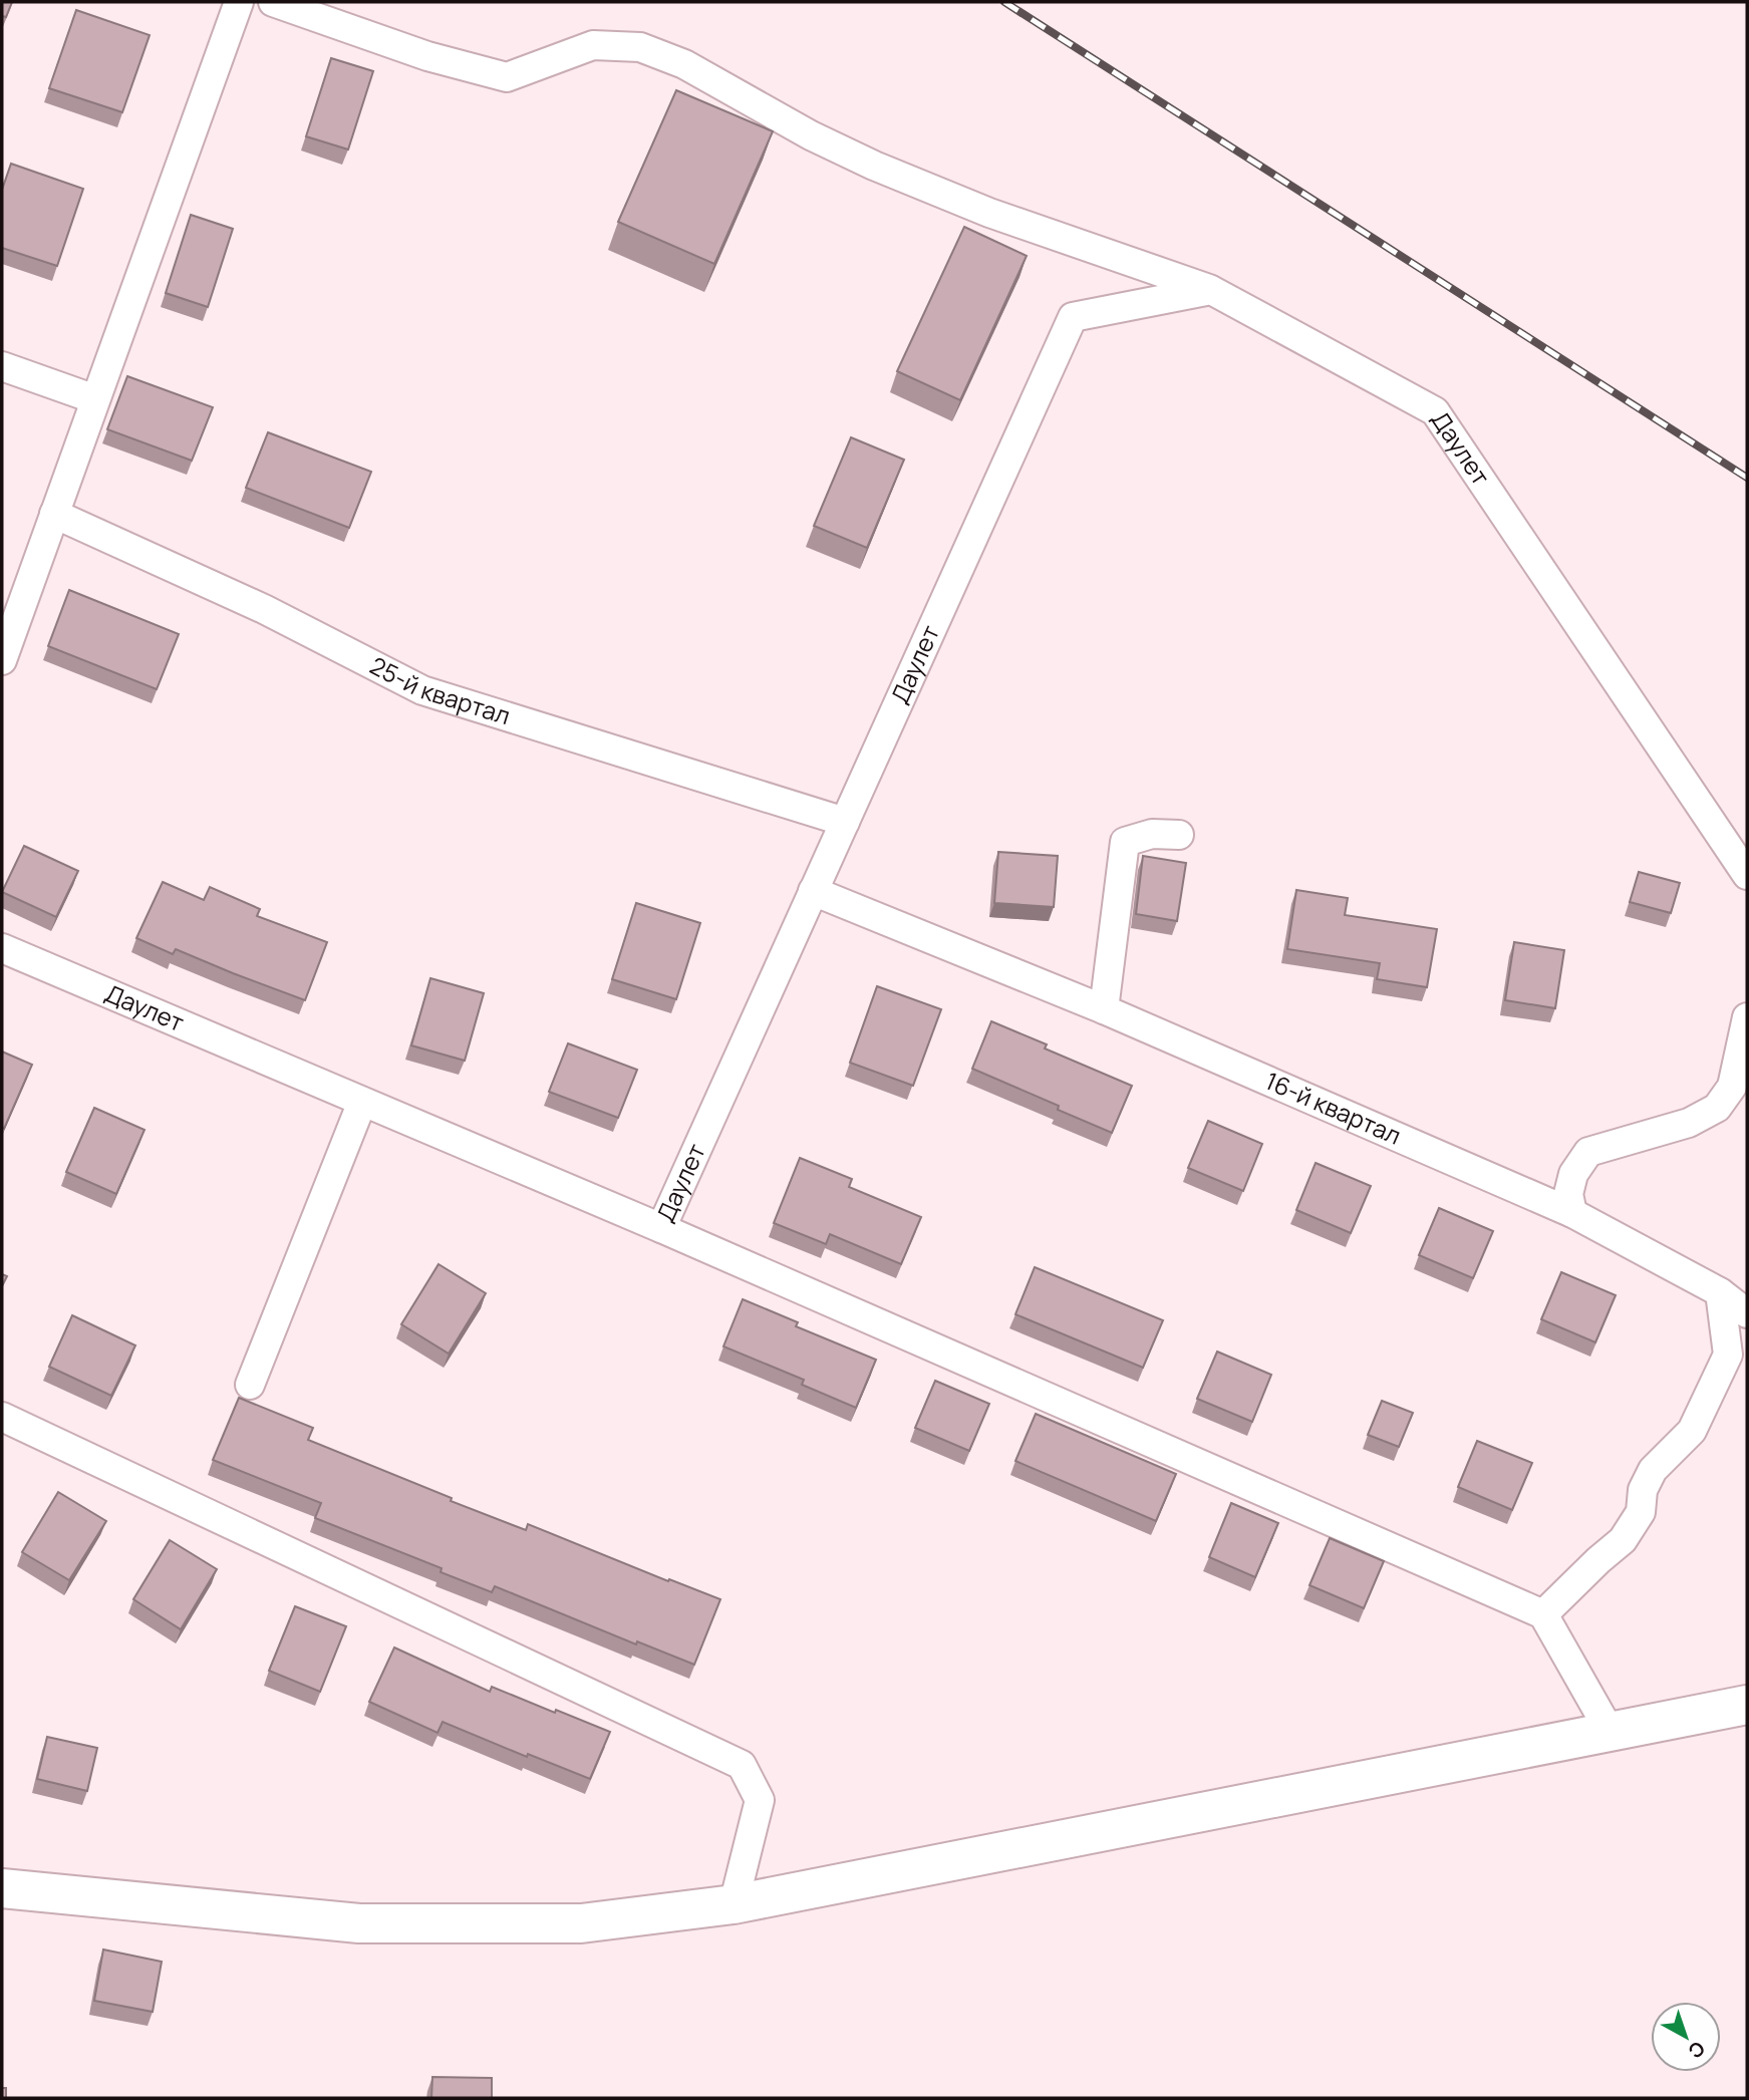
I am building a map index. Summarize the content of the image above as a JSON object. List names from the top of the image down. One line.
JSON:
{"streets":{"street":["Даулет","25-й квартал","16-й квартал"]},"crossings":[["Даулет","25-й квартал"],["Даулет","16-й квартал"]],"north":"bottom right"}
